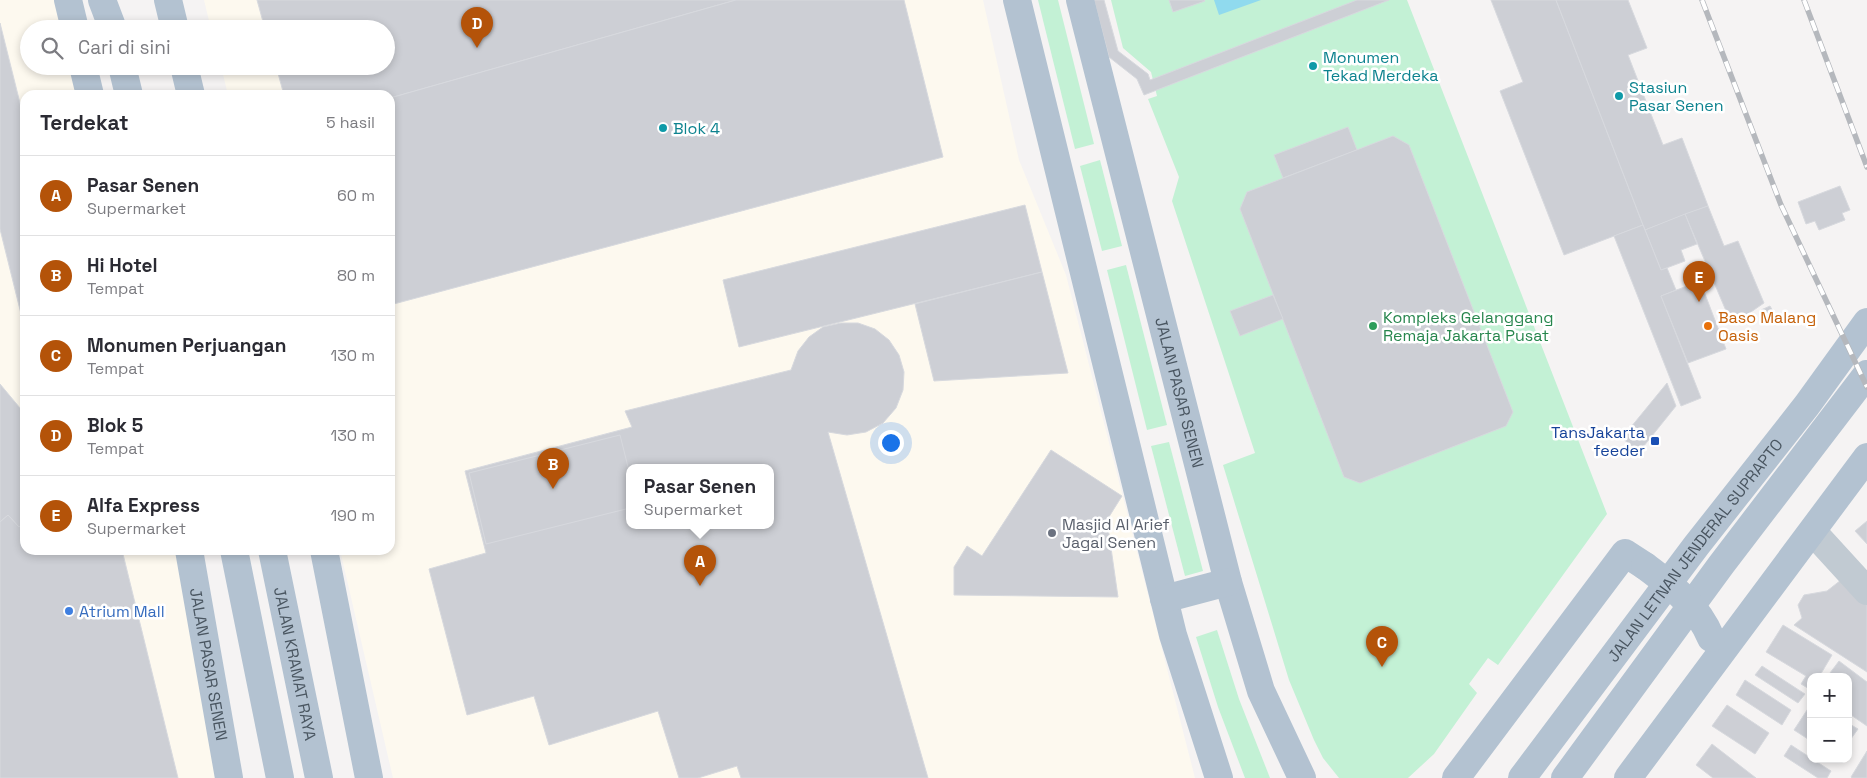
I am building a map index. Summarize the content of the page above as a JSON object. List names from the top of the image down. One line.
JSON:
{"streets":{"main road":["JALAN PASAR SENEN","JALAN LETNAN JENDERAL SUPRAPTO","JALAN KRAMAT RAYA"]},"places":{"other":["Monumen Tekad Merdeka","Stasiun Pasar Senen","Blok 4","Kompleks Gelanggang Remaja Jakarta Pusat","Baso Malang Oasis","Masjid Al Arief Jagal Senen","Atrium Mall"],"transit":["TansJakarta feeder"]},"page":{"pins":["D","E","B","A","C"],"search":"Cari di sini","heading":["Terdekat","5 hasil"],"list":[{"mark":"A","name":"Pasar Senen","note":"Supermarket","value":"60 m"},{"mark":"B","name":"Hi Hotel","note":"Tempat","value":"80 m"},{"mark":"C","name":"Monumen Perjuangan","note":"Tempat","value":"130 m"},{"mark":"D","name":"Blok 5","note":"Tempat","value":"130 m"},{"mark":"E","name":"Alfa Express","note":"Supermarket","value":"190 m"}],"popup":["Pasar Senen","Supermarket"],"map_buttons":["+","−"]}}
